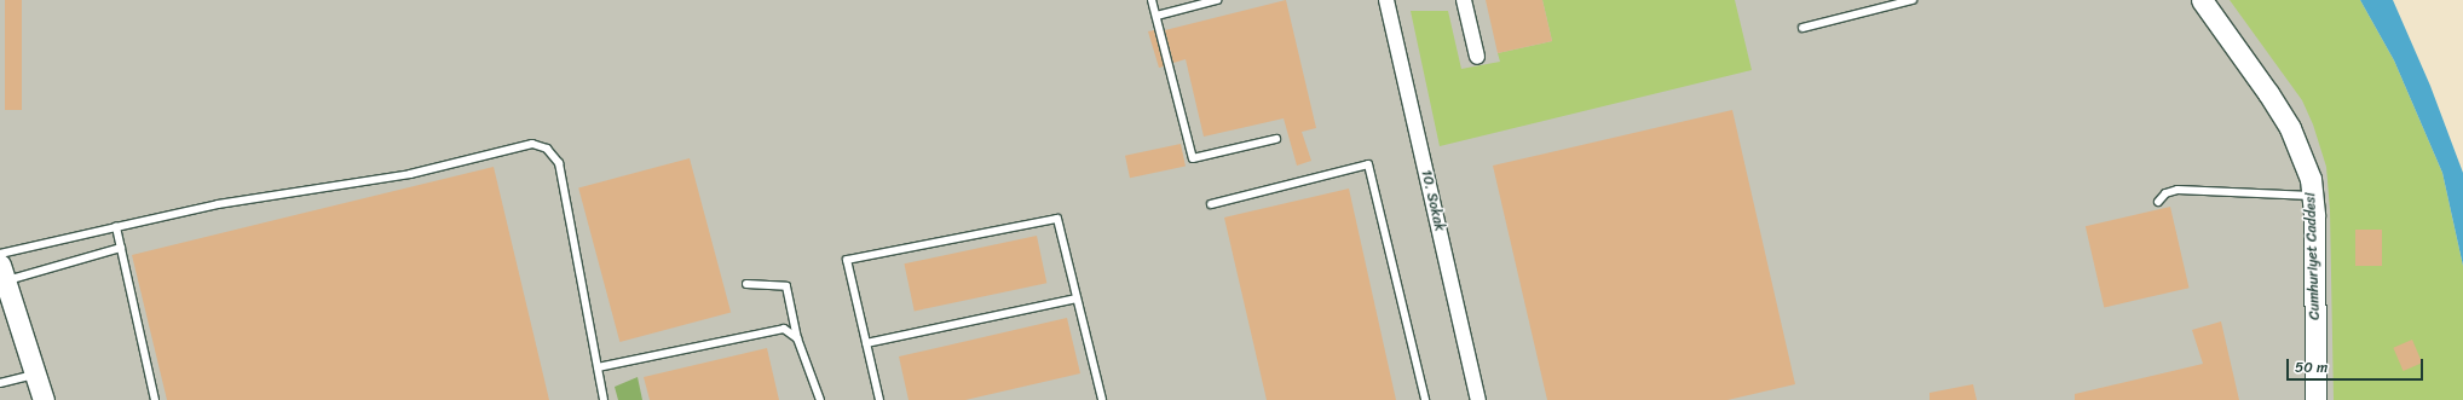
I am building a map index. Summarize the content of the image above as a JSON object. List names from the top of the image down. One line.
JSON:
{"streets":{"street":["10. Sokak","Cumhuriyet Caddesi"]},"scale_bar":"50 m"}
